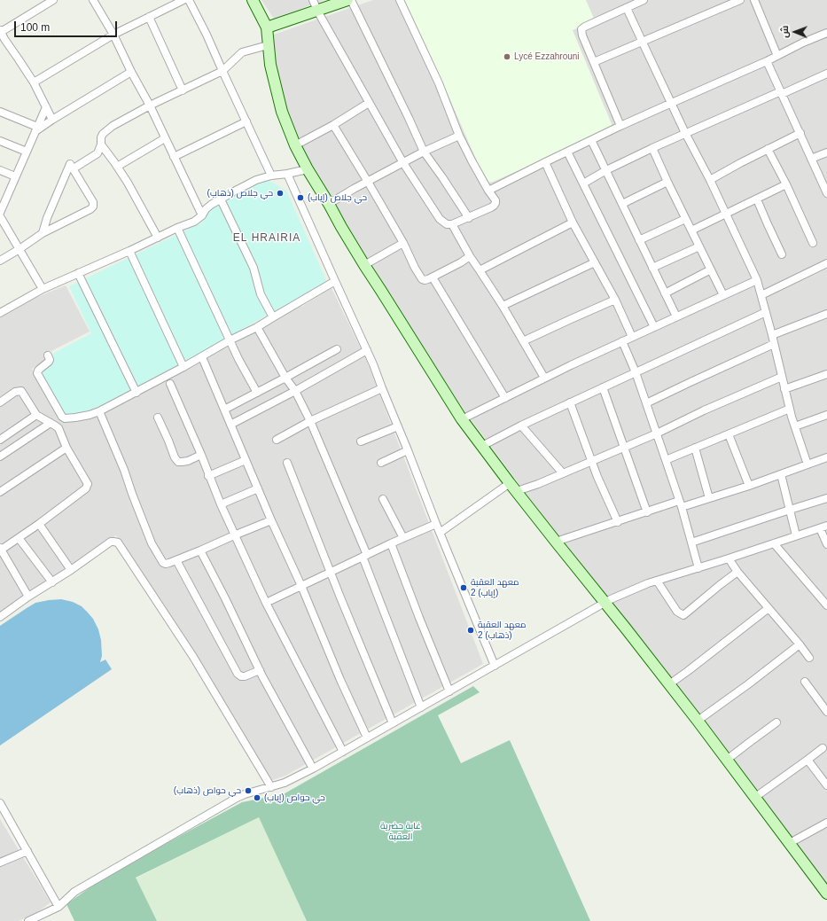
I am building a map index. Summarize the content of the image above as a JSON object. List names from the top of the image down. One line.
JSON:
{"districts":["EL HRAIRIA"],"parks":["غابة حضرية العقبة"],"places":["Lycé Ezzahrouni","حي جلاص (ذهاب)","حي جلاص (إياب)","معهد العقبة 2 (إياب)","معهد العقبة 2 (ذهاب)","حي حواص (ذهاب)","حي حواص (إياب)"],"scale_bar":"100 m","north":"left"}
